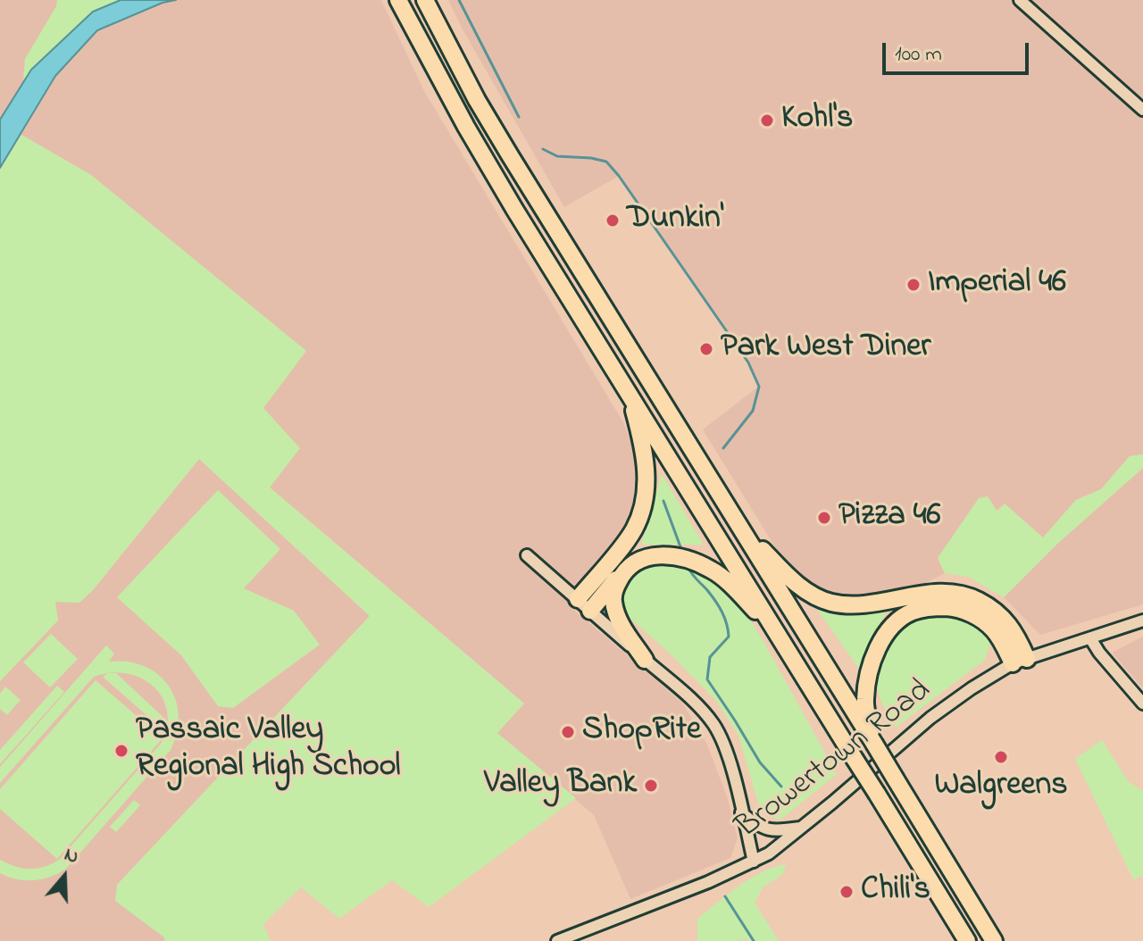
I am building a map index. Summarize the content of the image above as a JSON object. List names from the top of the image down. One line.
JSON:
{"streets":{"street":["Browertown Road"]},"places":["Kohl's","Dunkin'","Imperial 46","Park West Diner","Pizza 46","ShopRite","Passaic Valley Regional High School","Walgreens","Valley Bank","Chili's"],"scale_bar":"100 m","north":"top"}
